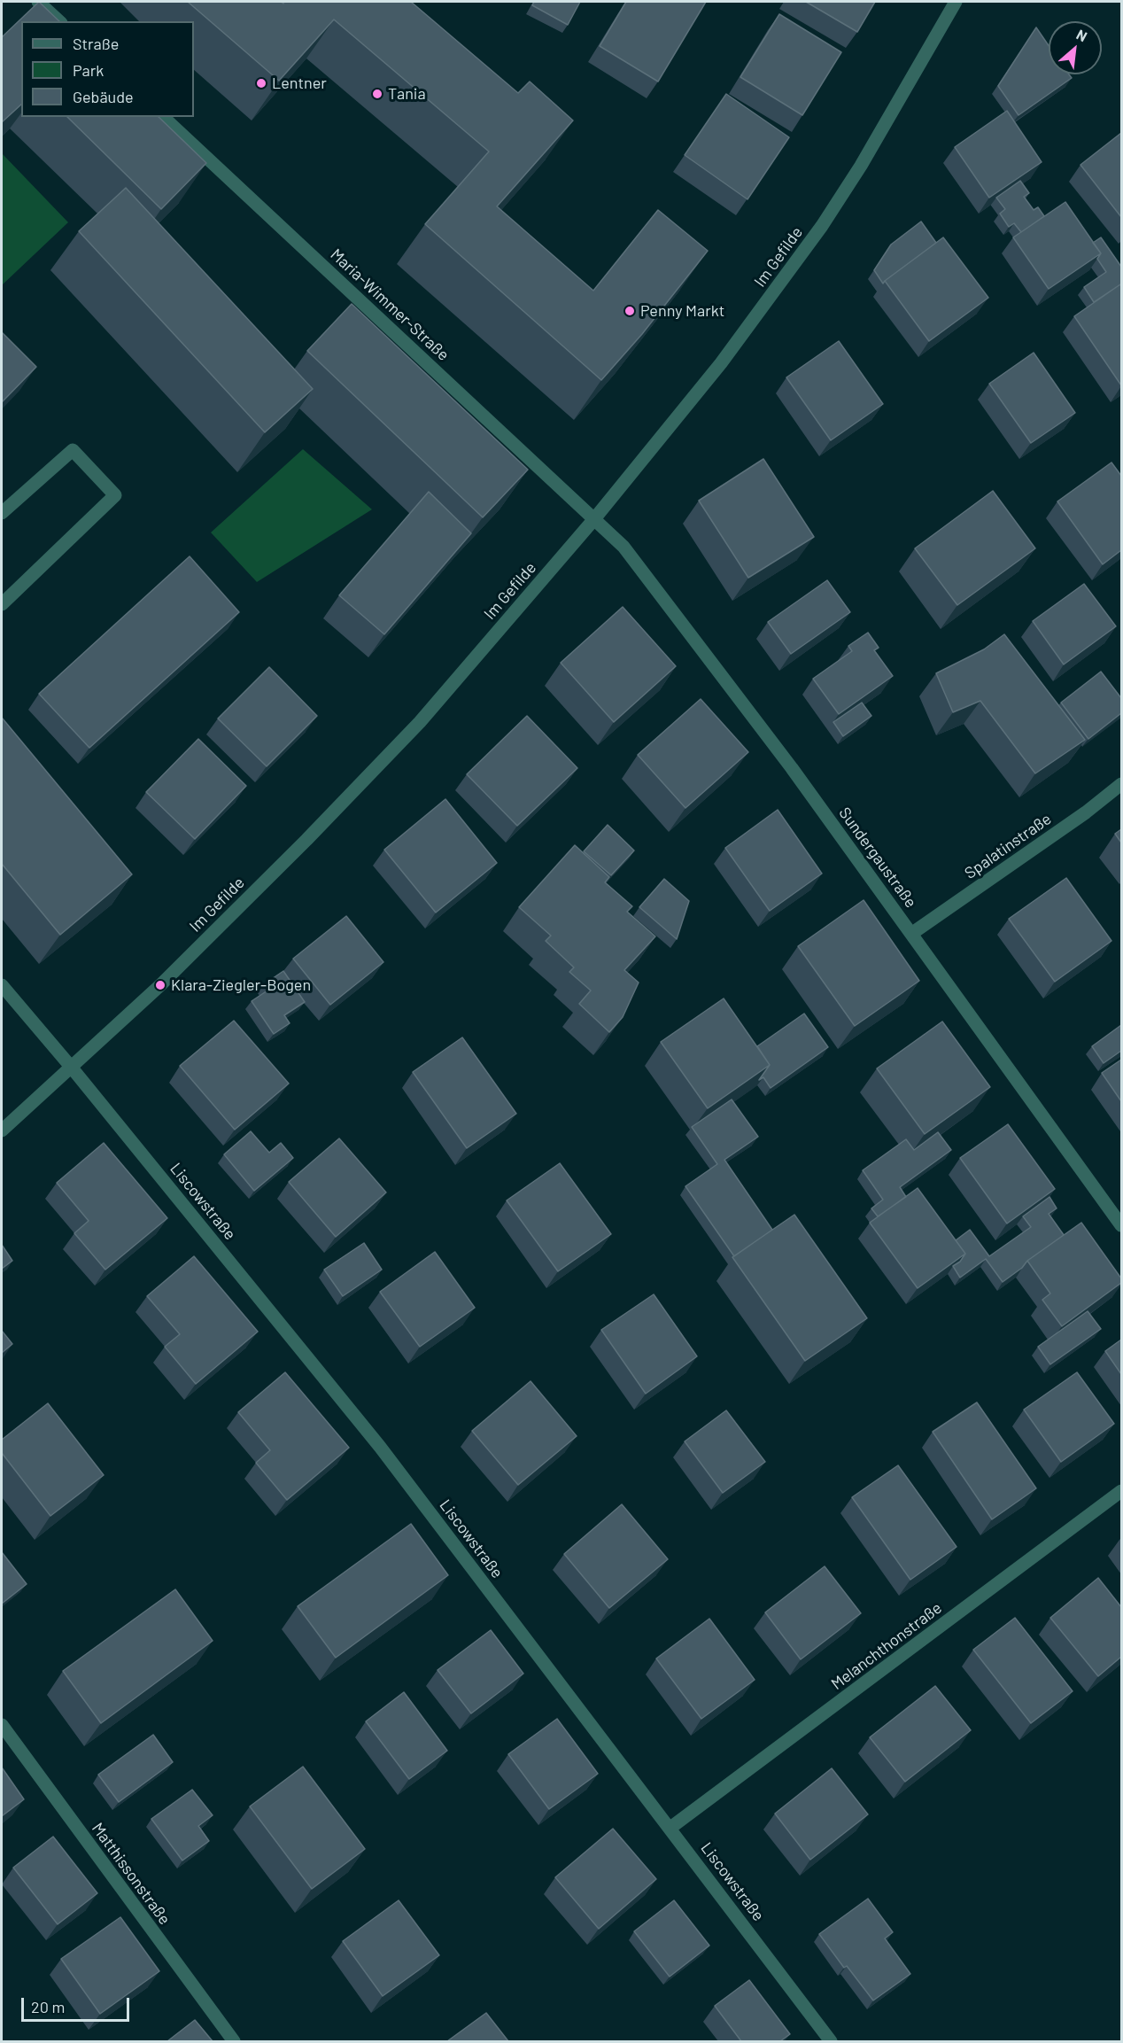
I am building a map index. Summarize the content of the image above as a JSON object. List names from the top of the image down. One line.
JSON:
{"streets":{"street":["Im Gefilde","Maria-Wimmer-Straße","Spalatinstraße","Sundergaustraße","Liscowstraße","Melanchthonstraße","Matthissonstraße"]},"crossings":[["Im Gefilde","Maria-Wimmer-Straße"],["Im Gefilde","Sundergaustraße"],["Im Gefilde","Liscowstraße"],["Maria-Wimmer-Straße","Sundergaustraße"],["Spalatinstraße","Sundergaustraße"],["Liscowstraße","Melanchthonstraße"]],"places":["Lentner","Tania","Penny Markt","Klara-Ziegler-Bogen"],"legend":["Straße","Park","Gebäude"],"scale_bar":"20 m","north":"top right"}
